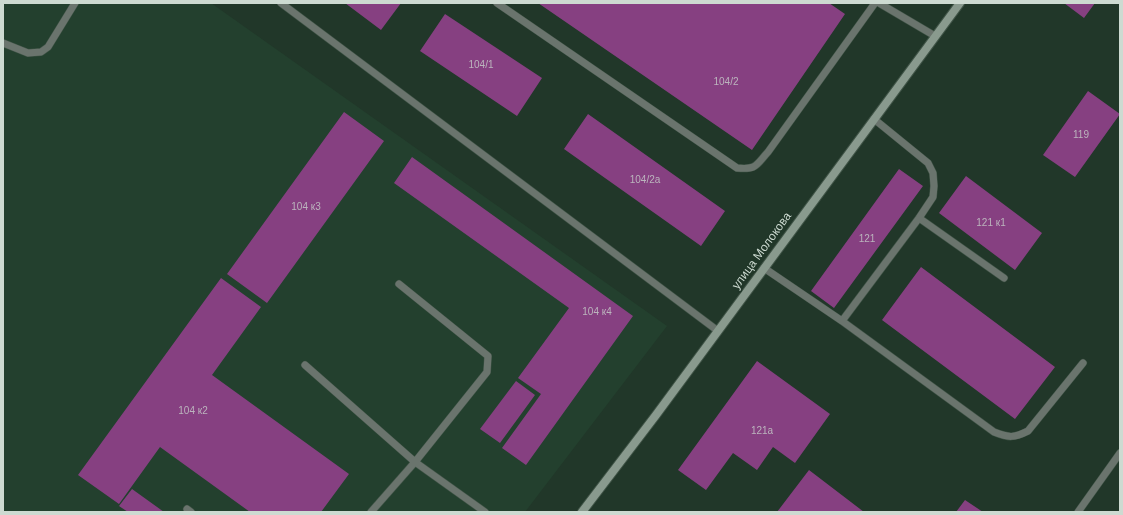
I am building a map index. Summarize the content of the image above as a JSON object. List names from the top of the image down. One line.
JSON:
{"streets":{"street":["улица Молокова"]},"house_numbers":["104/1","104/2","119","104/2а","104 к3","121 к1","121","104 к4","104 к2","121а"]}
